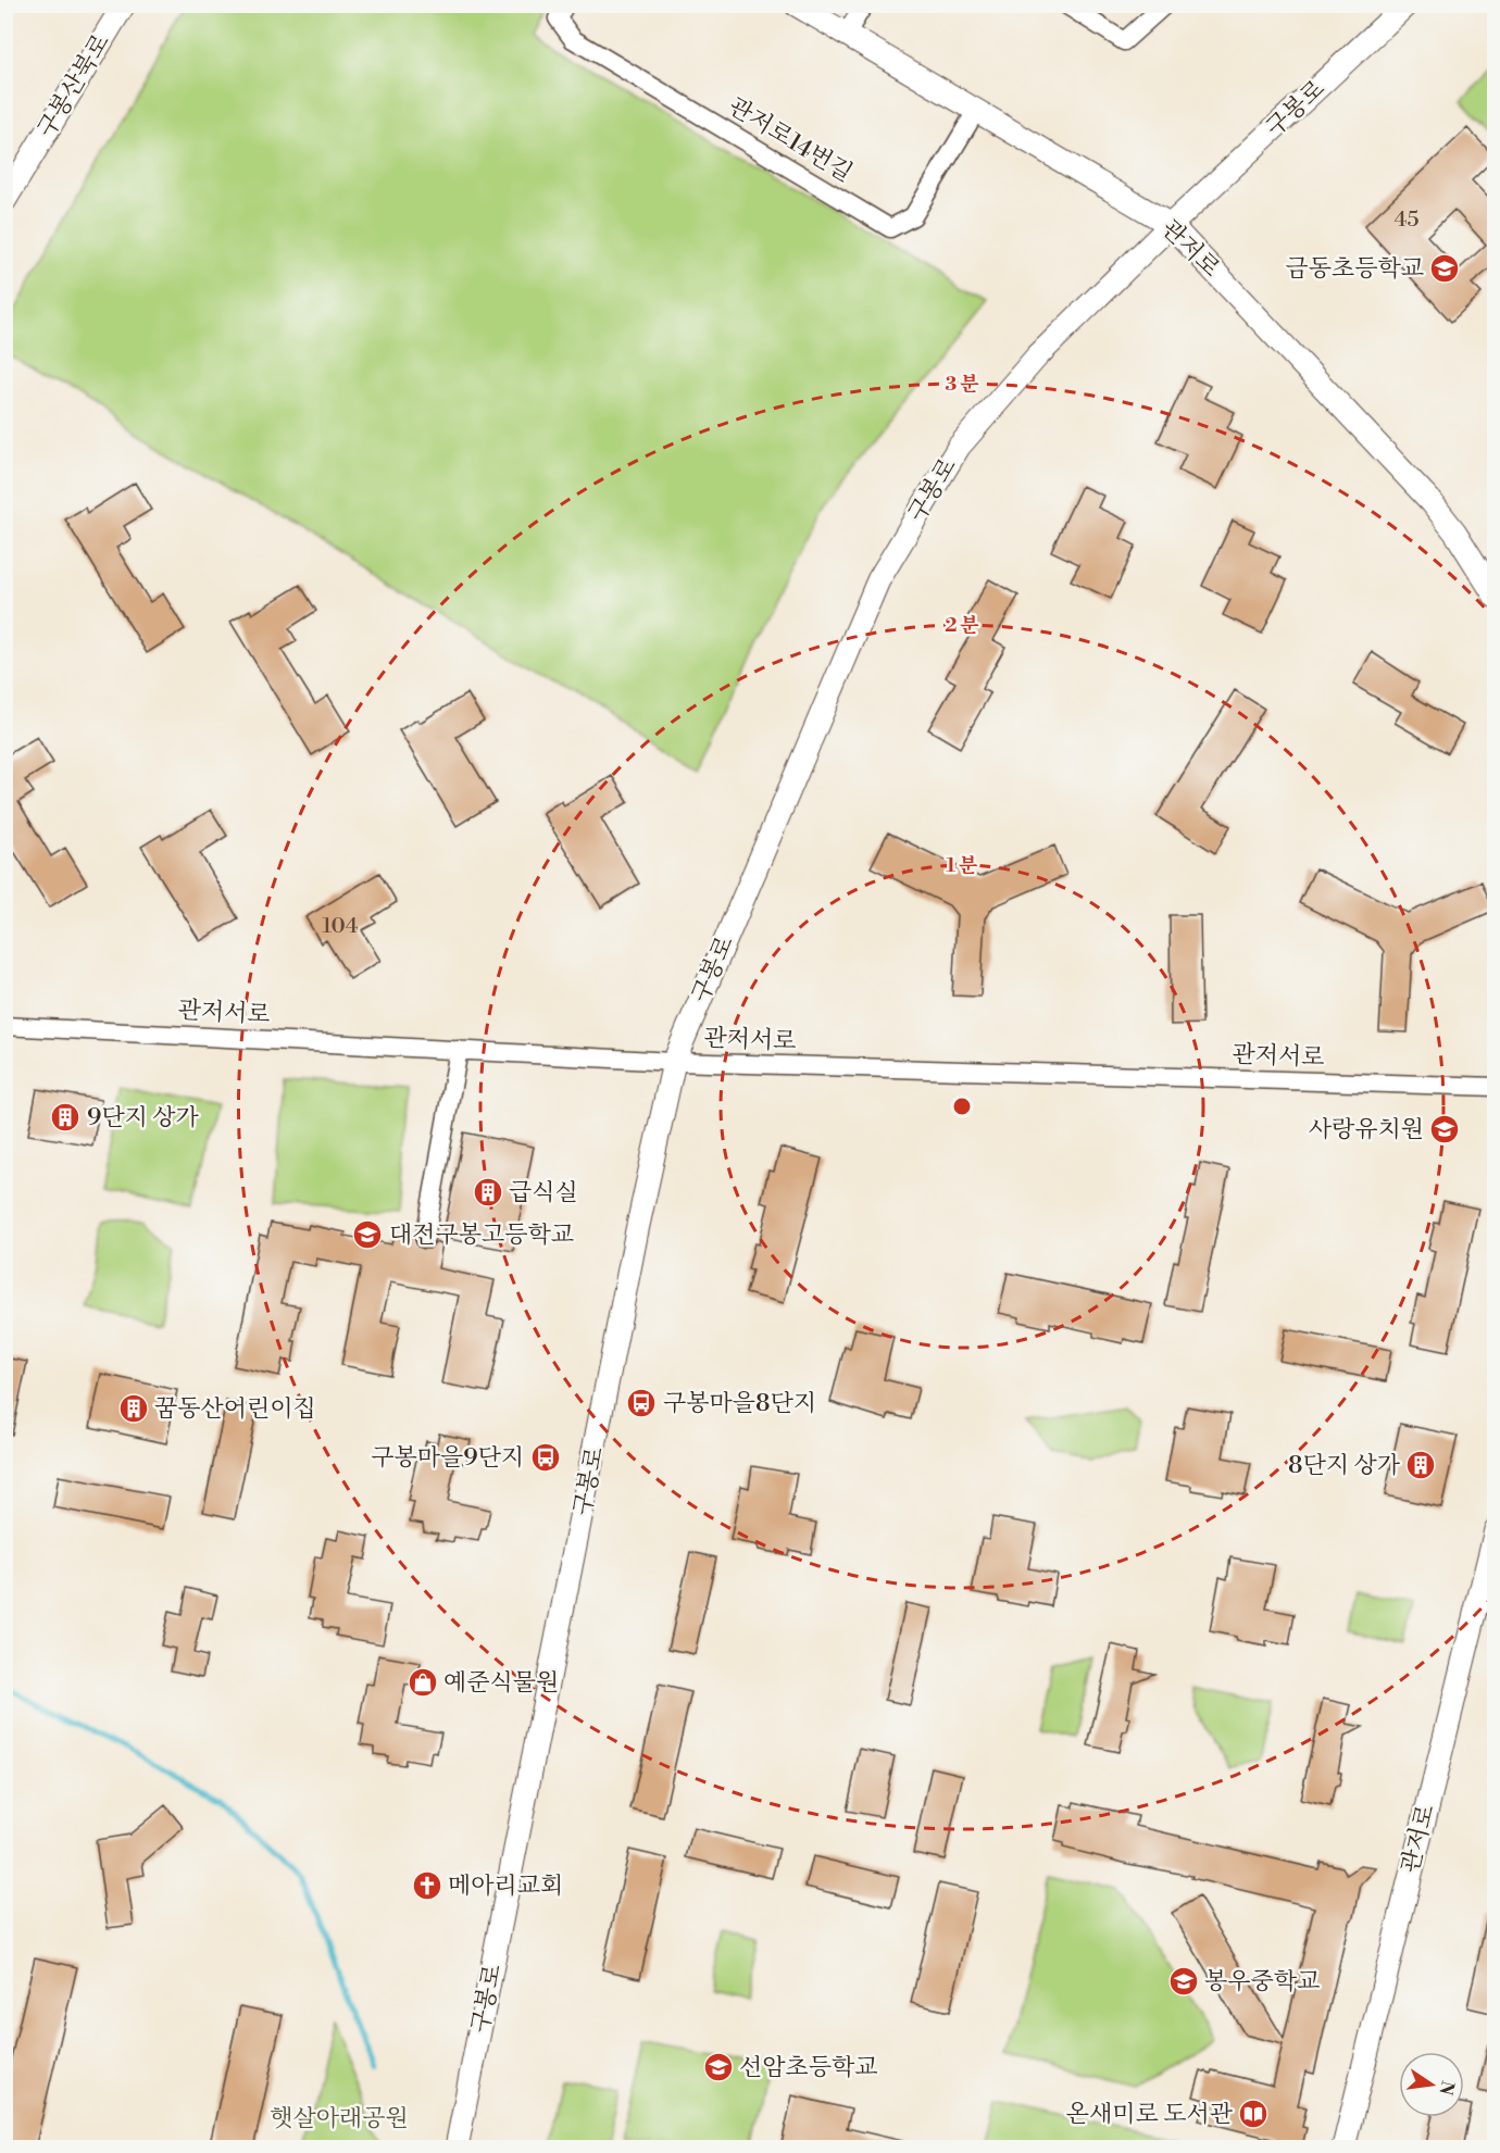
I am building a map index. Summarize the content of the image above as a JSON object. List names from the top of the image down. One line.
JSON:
{"streets":{"street":["구봉산북로","구봉로","관저로14번길","관저로","관저서로"]},"crossings":[["구봉로","관저로"],["구봉로","관저서로"],["관저로14번길","관저로"]],"parks":["햇살아래공원"],"places":{"school or university":["금동초등학교","사랑유치원","대전구봉고등학교","봉우중학교","선암초등학교"],"building":["9단지 상가","급식실","꿈동산어린이집","8단지 상가"],"bus stop":["구봉마을8단지","구봉마을9단지"],"shop":["예준식물원"],"church":["메아리교회"],"library":["온새미로 도서관"]},"house_numbers":["45","104"],"north":"right","rings":["3 분","2 분","1 분"]}
